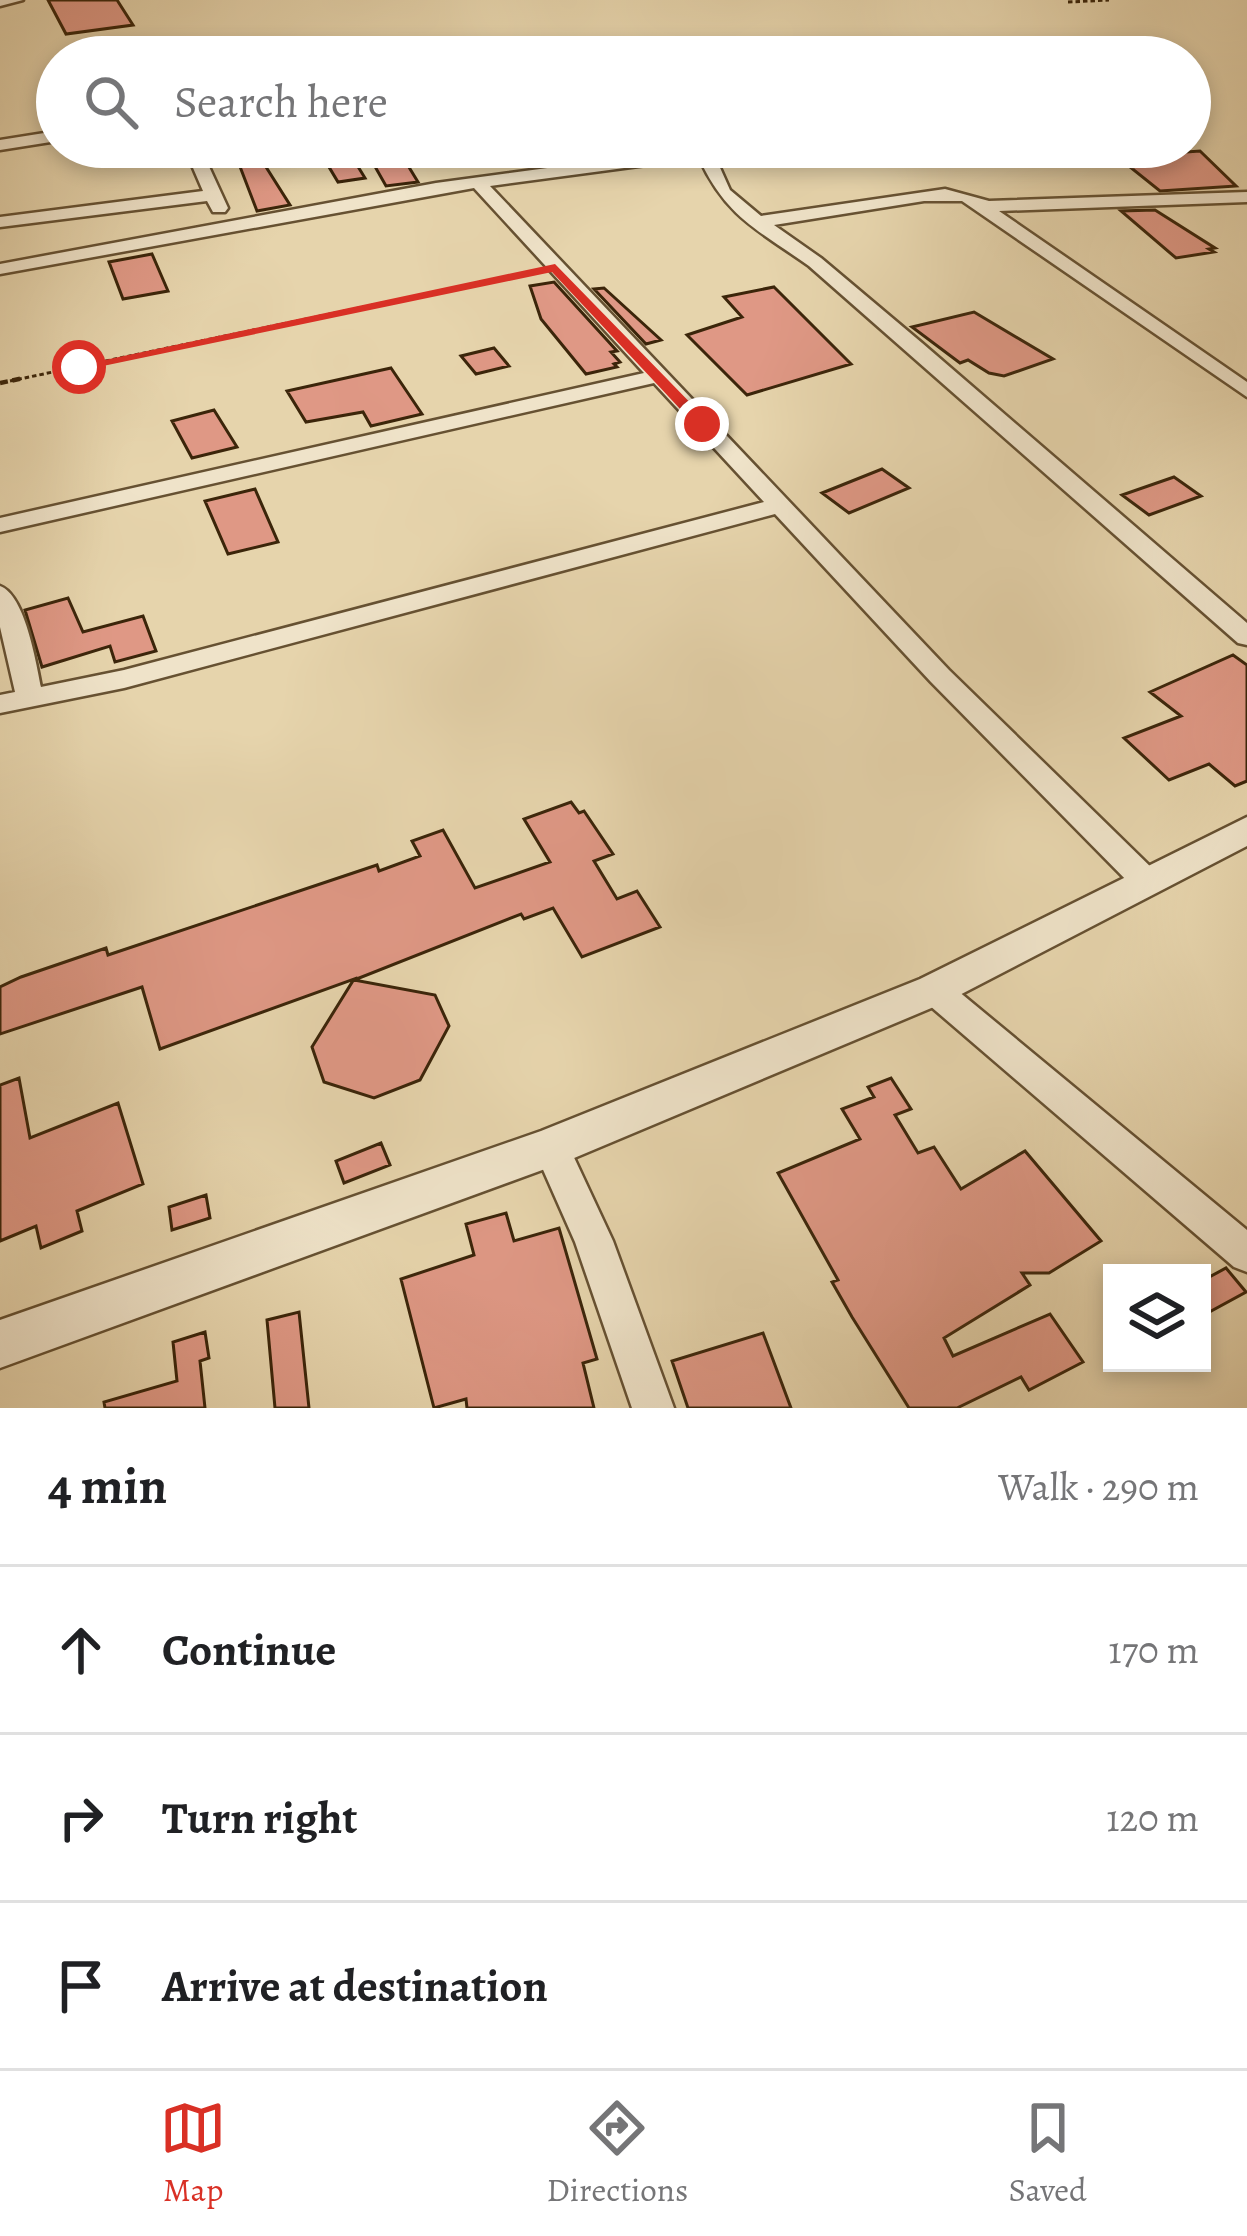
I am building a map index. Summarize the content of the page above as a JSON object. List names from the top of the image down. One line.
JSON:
{"page":{"search":"Search here","heading":["4 min","Walk · 290 m"],"list":[["Continue","170 m"],["Turn right","120 m"],"Arrive at destination"],"nav":["Map","Directions","Saved"]}}
